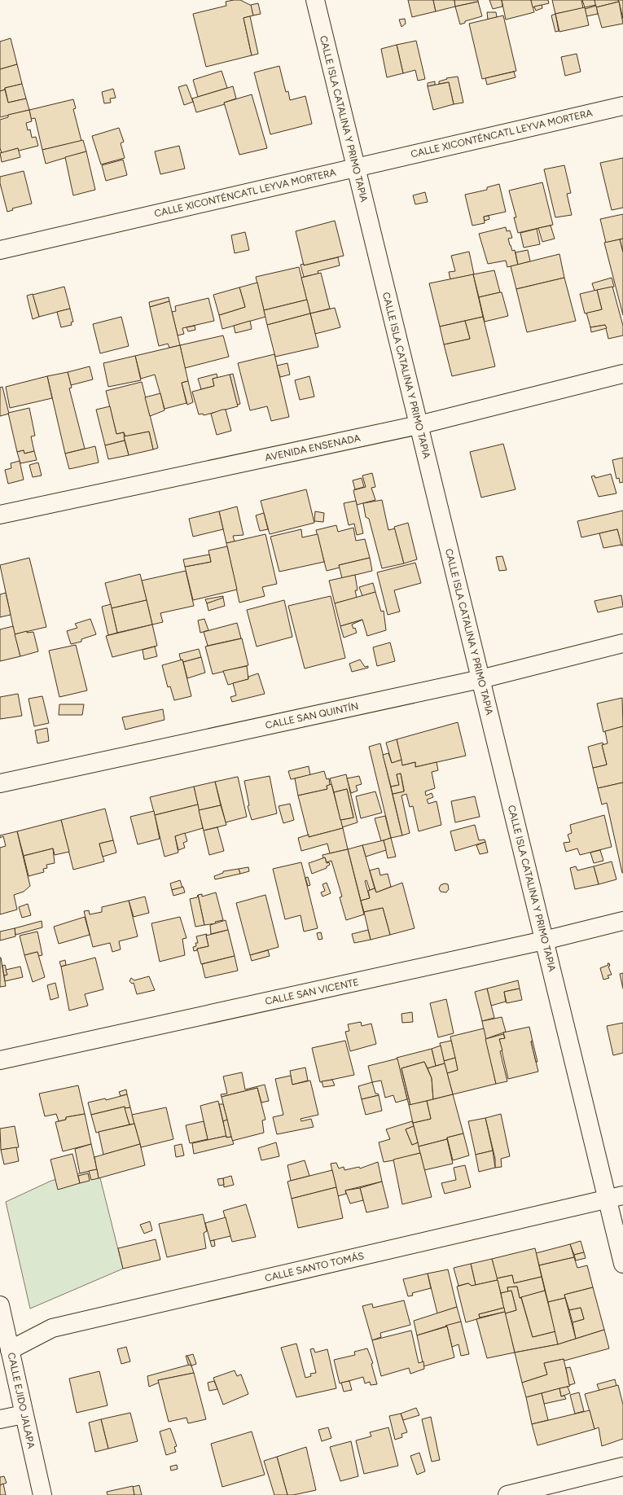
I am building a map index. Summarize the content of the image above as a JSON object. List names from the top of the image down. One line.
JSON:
{"streets":{"street":["CALLE ISLA CATALINA Y PRIMO TAPIA","CALLE XICONTÉNCATL LEYVA MORTERA","AVENIDA ENSENADA","CALLE SAN QUINTÍN","CALLE SAN VICENTE","CALLE SANTO TOMÁS","CALLE EJIDO JALAPA"]},"crossings":[["CALLE ISLA CATALINA Y PRIMO TAPIA","CALLE XICONTÉNCATL LEYVA MORTERA"],["CALLE ISLA CATALINA Y PRIMO TAPIA","AVENIDA ENSENADA"],["CALLE ISLA CATALINA Y PRIMO TAPIA","CALLE SAN QUINTÍN"],["CALLE ISLA CATALINA Y PRIMO TAPIA","CALLE SAN VICENTE"],["CALLE ISLA CATALINA Y PRIMO TAPIA","CALLE SANTO TOMÁS"],["CALLE SANTO TOMÁS","CALLE EJIDO JALAPA"]]}
